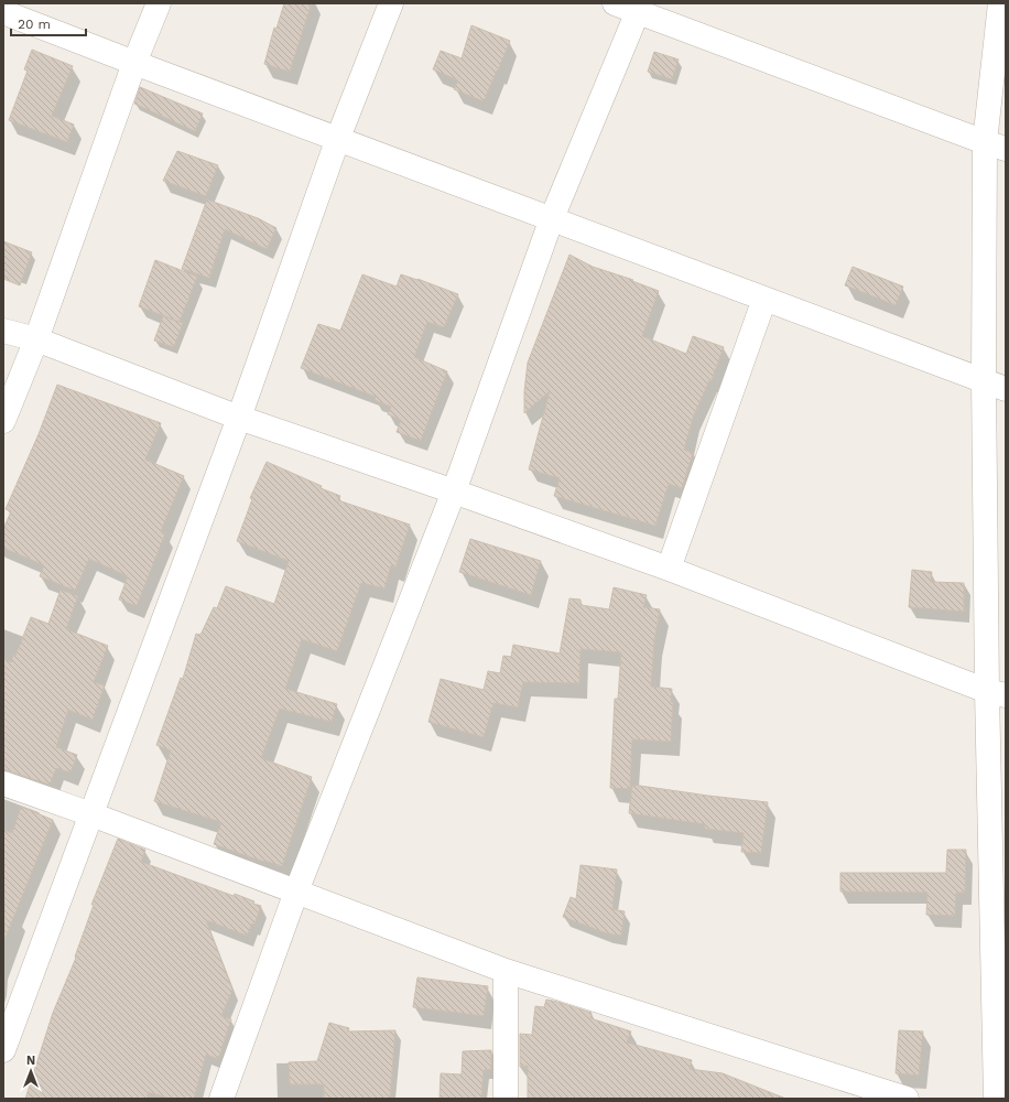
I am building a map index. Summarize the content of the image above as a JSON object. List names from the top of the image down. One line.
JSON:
{"scale_bar":"20 m","north":"top"}
